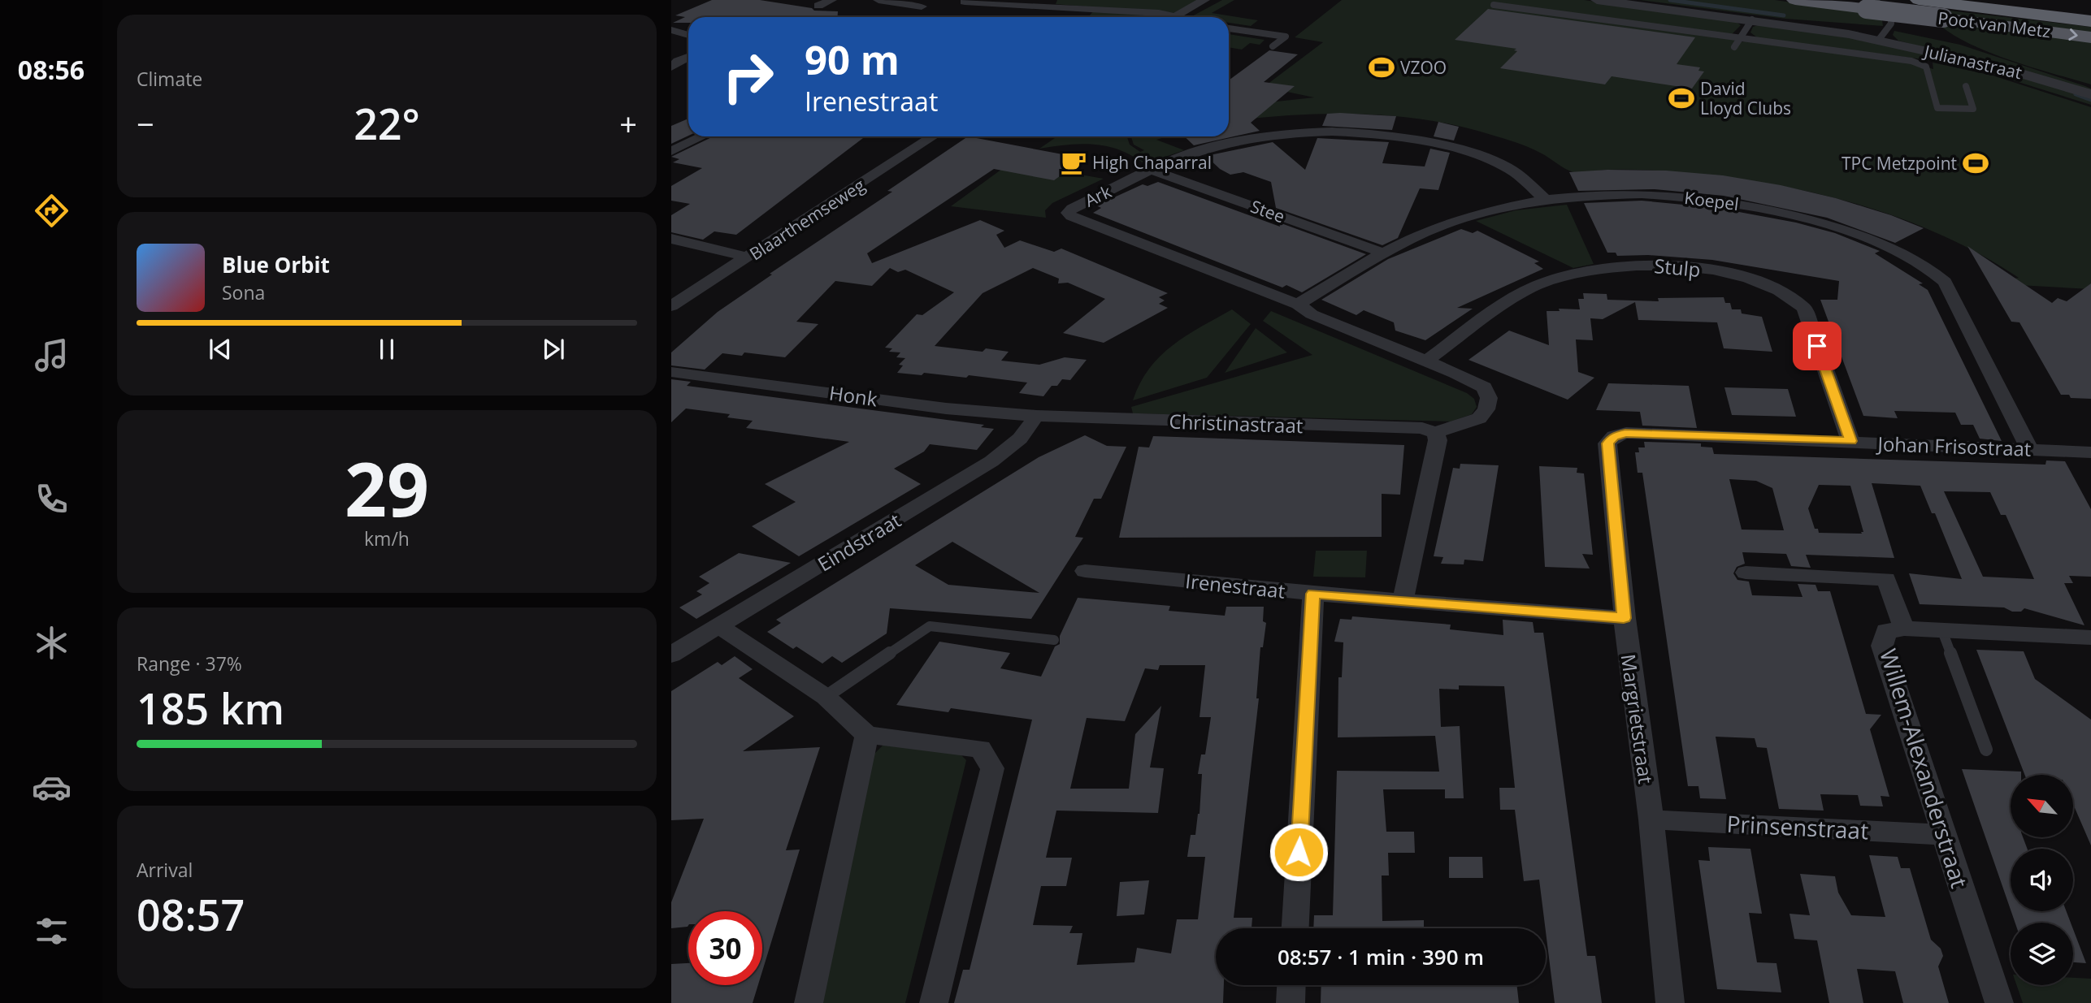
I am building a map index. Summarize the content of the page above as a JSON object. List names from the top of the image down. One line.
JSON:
{"streets":{"highway":["Poot van Metz"],"street":["Julianastraat","Ark","Koepel","Stee","Blaarthemseweg","Stulp","Honk","Christinastraat","Johan Frisostraat","Eindstraat","Irenestraat","Margrietstraat","Willem-Alexanderstraat","Prinsenstraat"]},"crossings":[["Ark","Koepel"],["Ark","Stee"],["Ark","Stulp"],["Ark","Christinastraat"],["Koepel","Stee"],["Koepel","Johan Frisostraat"],["Stulp","Johan Frisostraat"],["Honk","Christinastraat"],["Honk","Eindstraat"],["Christinastraat","Eindstraat"],["Johan Frisostraat","Margrietstraat"],["Irenestraat","Margrietstraat"],["Margrietstraat","Prinsenstraat"],["Willem-Alexanderstraat","Prinsenstraat"]],"places":{"sports":["VZOO","David Lloyd Clubs","TPC Metzpoint"],"cafe":["High Chaparral"]},"north":"top left","page":{"tabs":"08:56","tile":["Climate",["29","km/h"],["Range · 37%","185 km"],["Arrival","08:57"]],"turn":["90 m","Irenestraat"],"heat":["−","22°","+"],"song":["Blue Orbit","Sona"],"limit":"30","trip":"08:57 · 1 min · 390 m"}}
